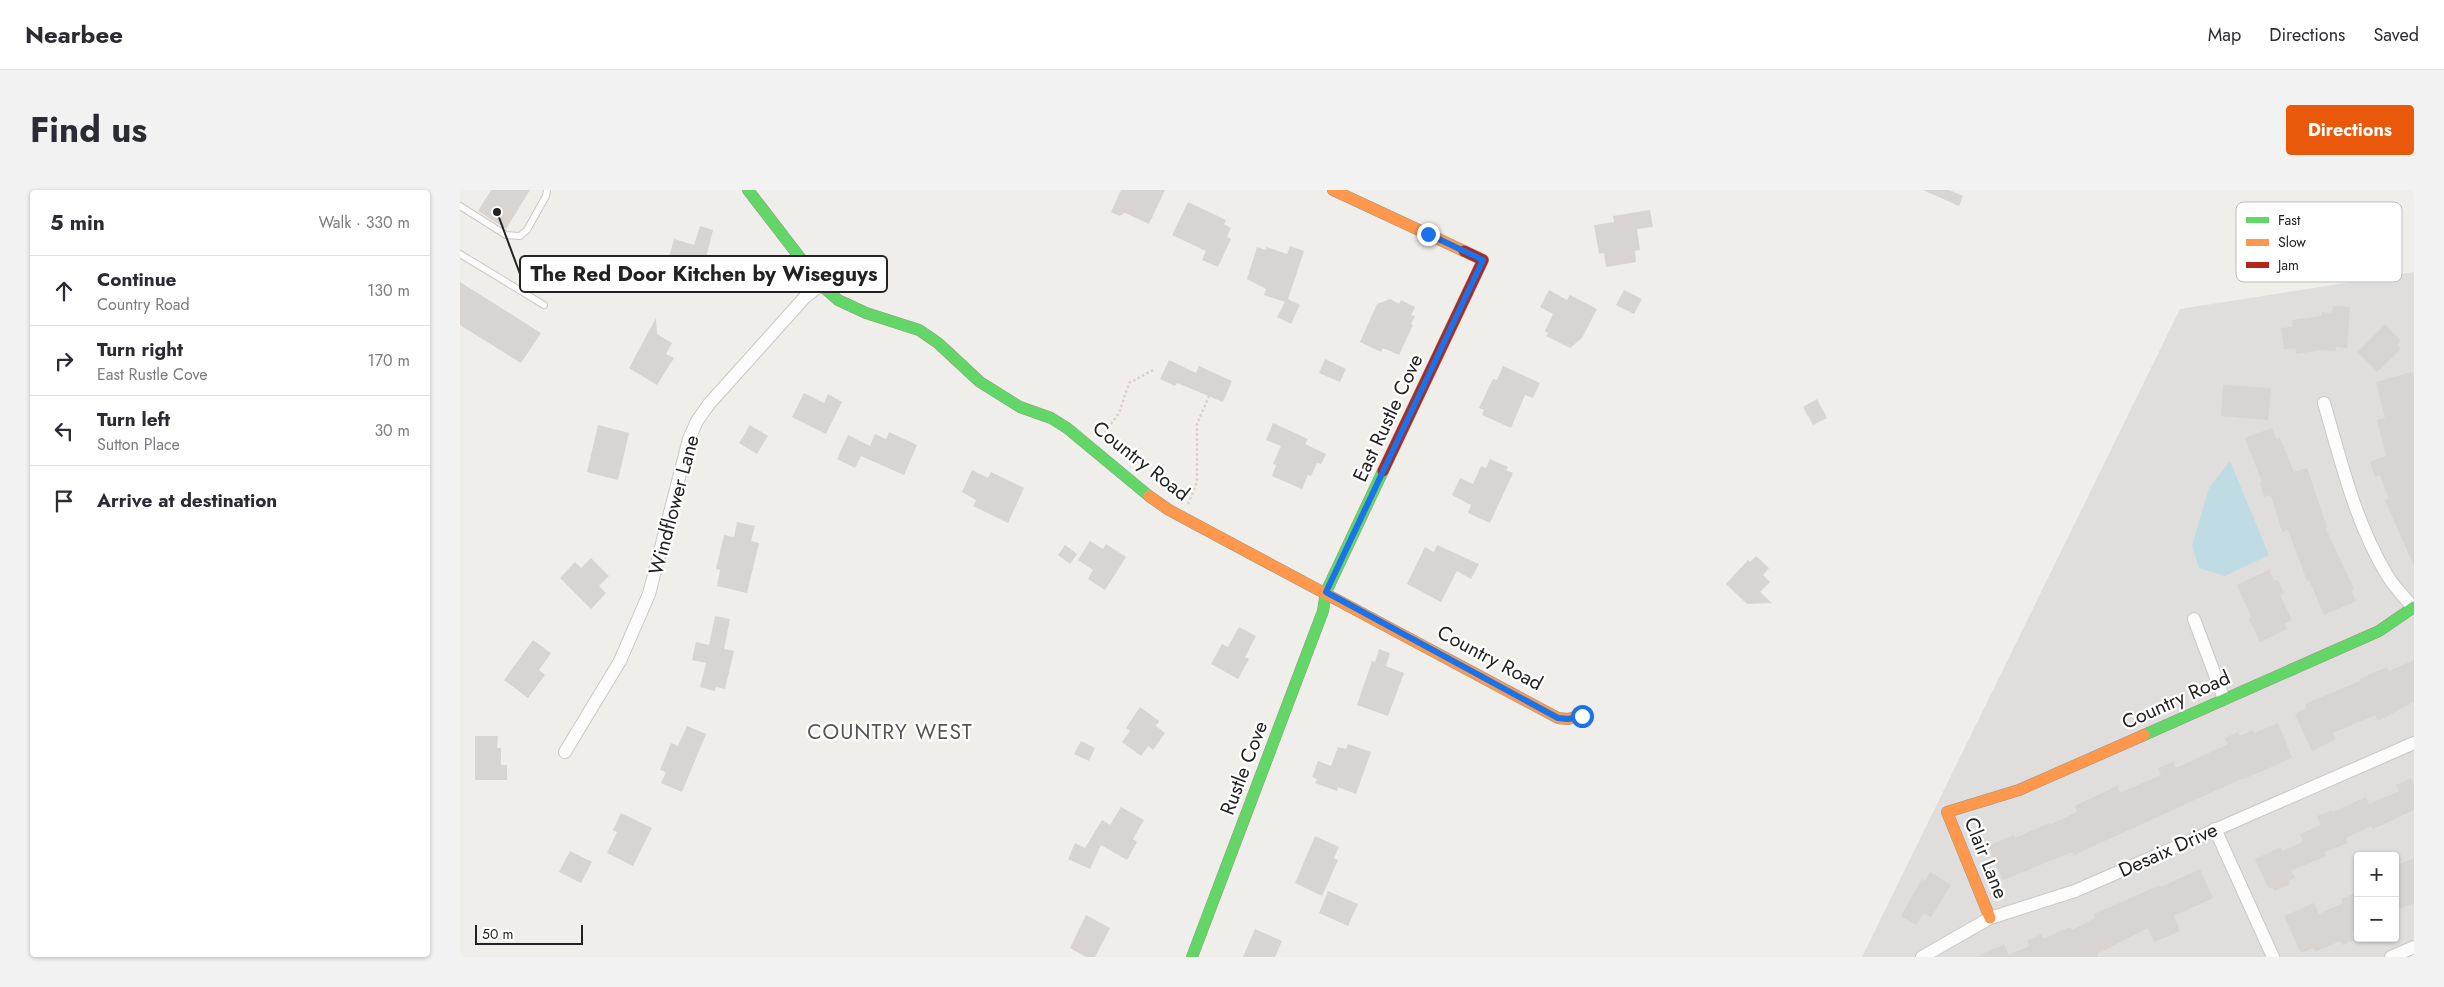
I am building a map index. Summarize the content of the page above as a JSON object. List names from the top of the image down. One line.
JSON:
{"streets":{"street":["East Rustle Cove","Country Road","Windflower Lane","Rustle Cove","Desaix Drive","Clair Lane"]},"crossings":[["East Rustle Cove","Country Road"],["East Rustle Cove","Rustle Cove"],["Country Road","Windflower Lane"],["Country Road","Rustle Cove"],["Country Road","Clair Lane"],["Desaix Drive","Clair Lane"]],"districts":["COUNTRY WEST"],"places":["The Red Door Kitchen by Wiseguys"],"legend":["Fast","Slow","Jam"],"scale_bar":"50 m","page":{"header":"Nearbee","nav":["Map","Directions","Saved"],"title":"Find us","buttons":"Directions","heading":["5 min","Walk · 330 m"],"list":[["Continue","Country Road","130 m"],["Turn right","East Rustle Cove","170 m"],["Turn left","Sutton Place","30 m"],"Arrive at destination"],"map_buttons":["+","−"],"scale":"50 m"}}
